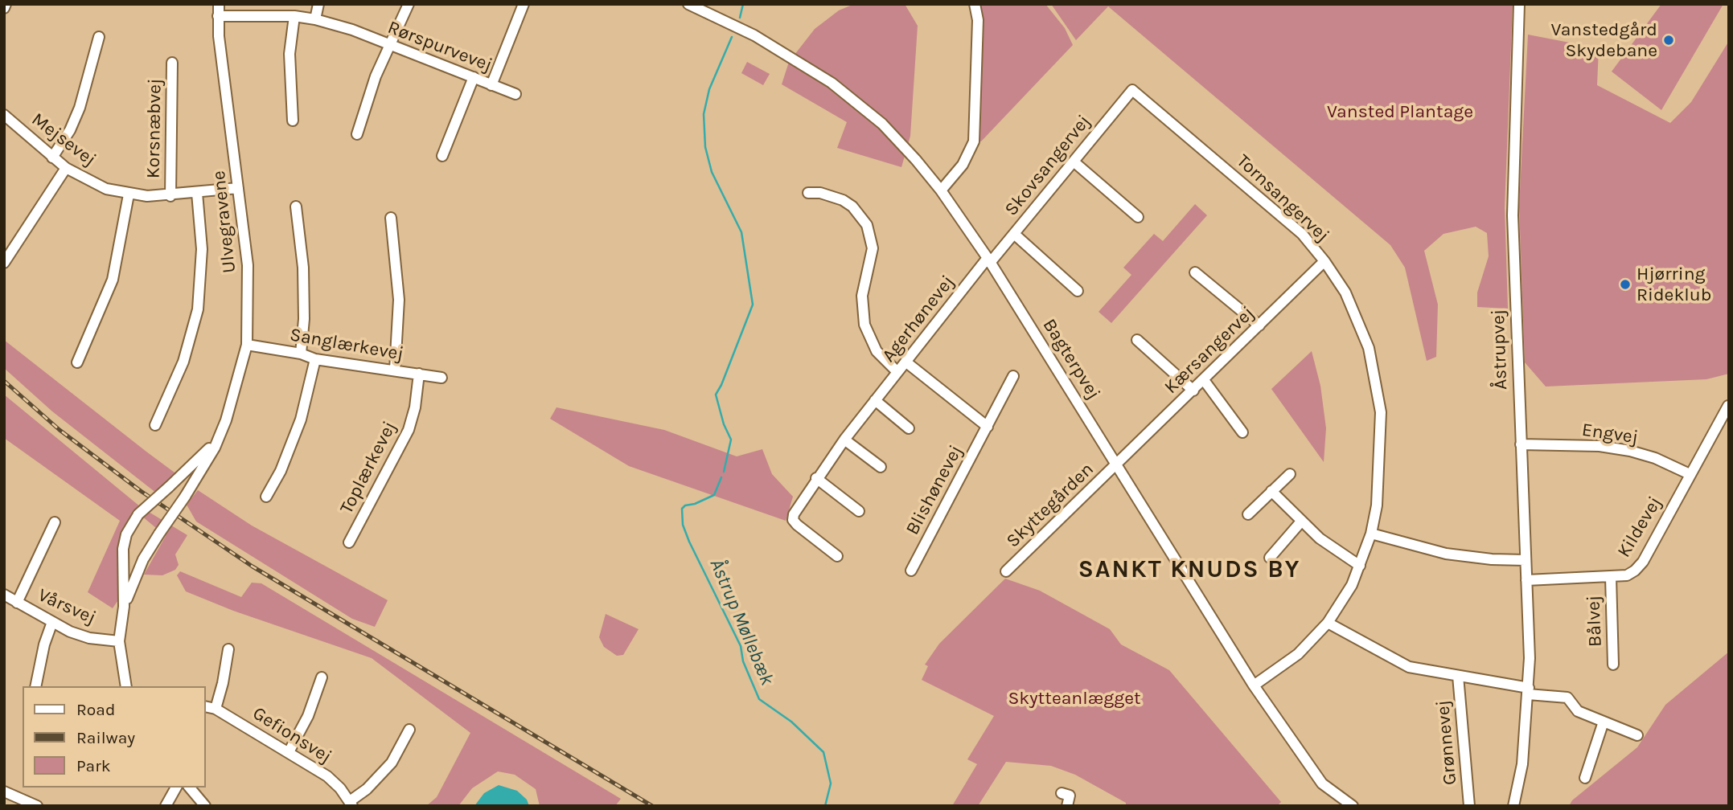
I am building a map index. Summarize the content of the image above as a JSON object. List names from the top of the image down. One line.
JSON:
{"streets":{"street":["Rørspurvevej","Korsnæbvej","Mejsevej","Skovsangervej","Tornsangervej","Ulvegravene","Agerhønevej","Sanglærkevej","Åstrupvej","Kærsangervej","Bagterpvej","Engvej","Toplærkevej","Blishønevej","Skyttegården","Kildevej","Vårsvej","Bålvej","Gefionsvej","Grønnevej"]},"crossings":[["Rørspurvevej","Ulvegravene"],["Korsnæbvej","Mejsevej"],["Mejsevej","Ulvegravene"],["Skovsangervej","Tornsangervej"],["Skovsangervej","Agerhønevej"],["Skovsangervej","Bagterpvej"],["Tornsangervej","Kærsangervej"],["Tornsangervej","Bagterpvej"],["Ulvegravene","Sanglærkevej"],["Ulvegravene","Vårsvej"],["Agerhønevej","Bagterpvej"],["Sanglærkevej","Toplærkevej"],["Åstrupvej","Engvej"],["Åstrupvej","Kildevej"],["Kærsangervej","Bagterpvej"],["Kærsangervej","Skyttegården"],["Bagterpvej","Skyttegården"],["Engvej","Kildevej"],["Kildevej","Bålvej"]],"districts":["SANKT KNUDS BY"],"water":["Åstrup Møllebæk"],"parks":["Vansted Plantage","Skytteanlægget"],"places":["Vanstedgård Skydebane","Hjørring Rideklub"],"legend":["Road","Railway","Park"]}
